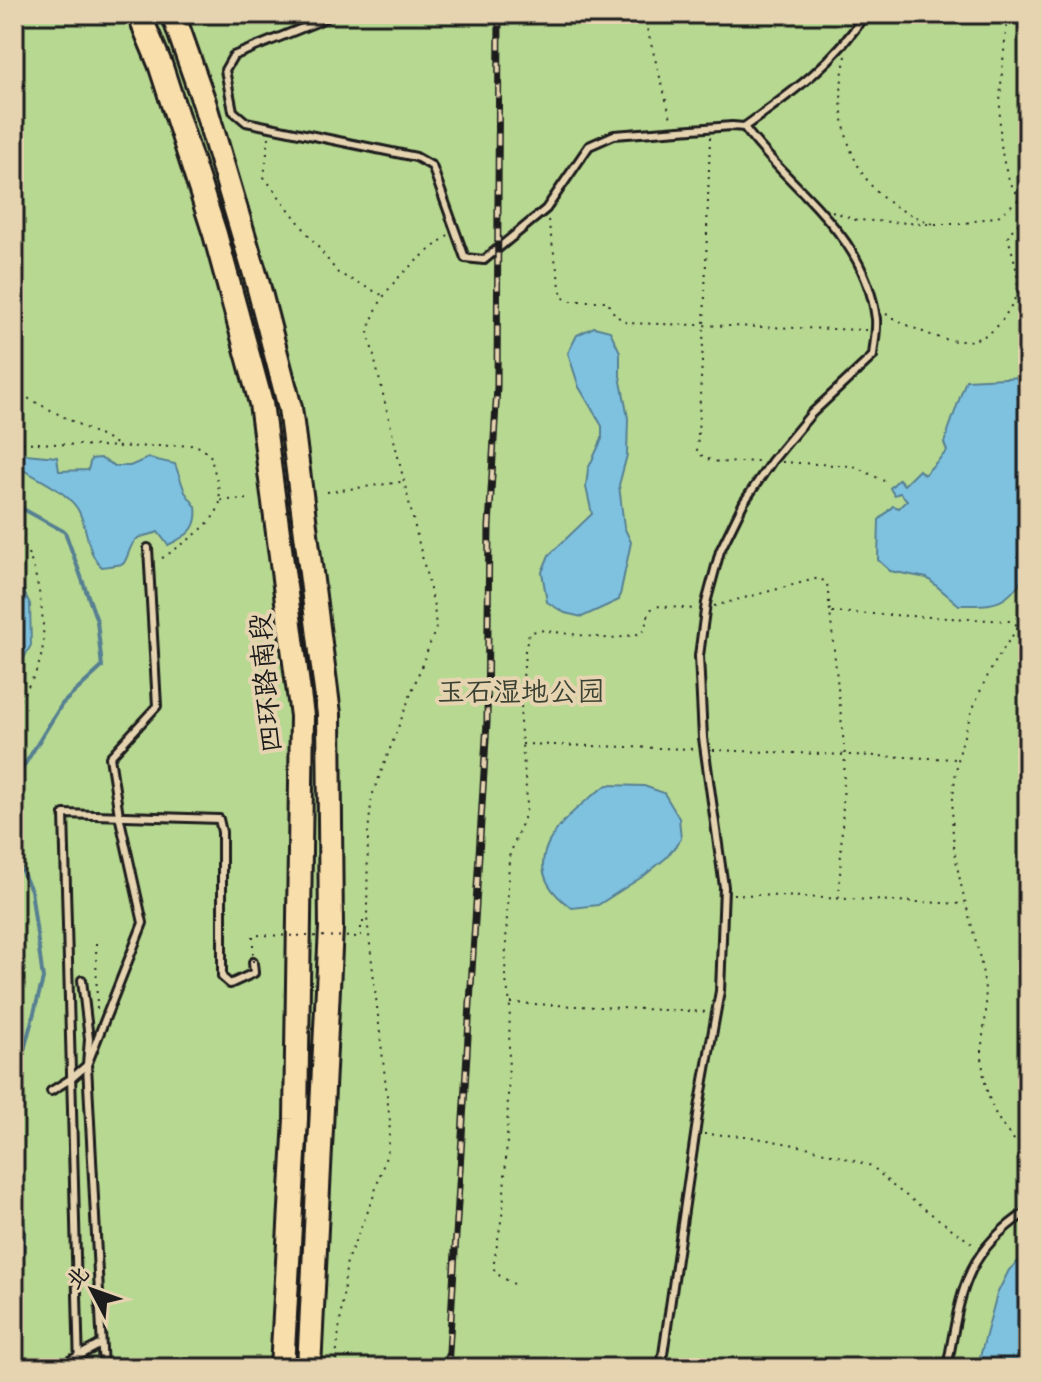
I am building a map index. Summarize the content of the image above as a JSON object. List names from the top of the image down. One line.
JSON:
{"streets":{"highway":["四环路南段"]},"parks":["玉石湿地公园"],"north":"top left"}
